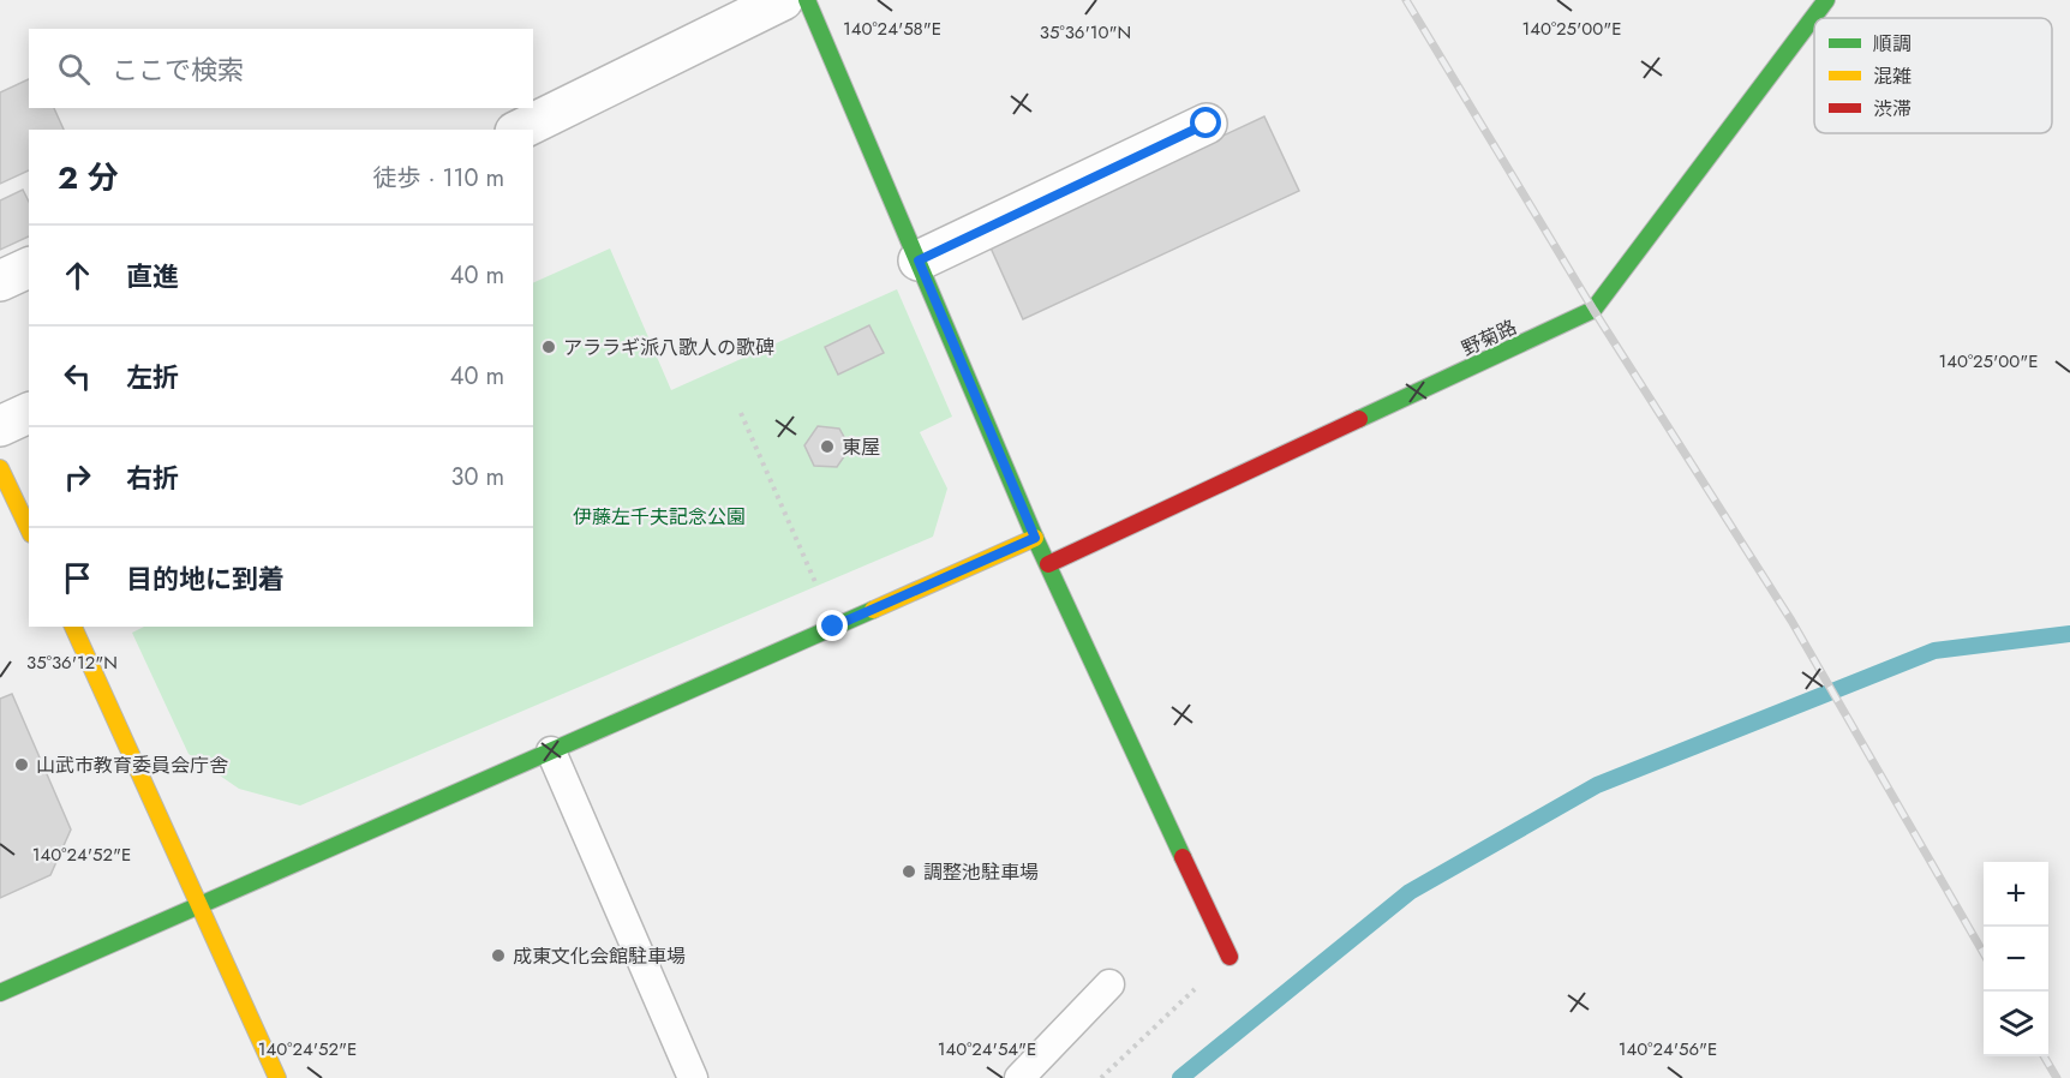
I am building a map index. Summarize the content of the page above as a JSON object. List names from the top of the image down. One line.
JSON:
{"streets":{"street":["野菊路"]},"parks":["伊藤左千夫記念公園"],"places":["アララギ派八歌人の歌碑","東屋","山武市教育委員会庁舎","調整池駐車場","成東文化会館駐車場"],"legend":["順調","混雑","渋滞"],"page":{"search":"ここで検索","heading":["2 分","徒歩 · 110 m"],"list":[["直進","40 m"],["左折","40 m"],["右折","30 m"],"目的地に到着"],"map_buttons":["+","−"]},"coordinates":["140°24'58\"E","140°25'00\"E","35°36'10\"N","35°36'12\"N","140°24'52\"E","140°24'54\"E","140°24'56\"E"]}
